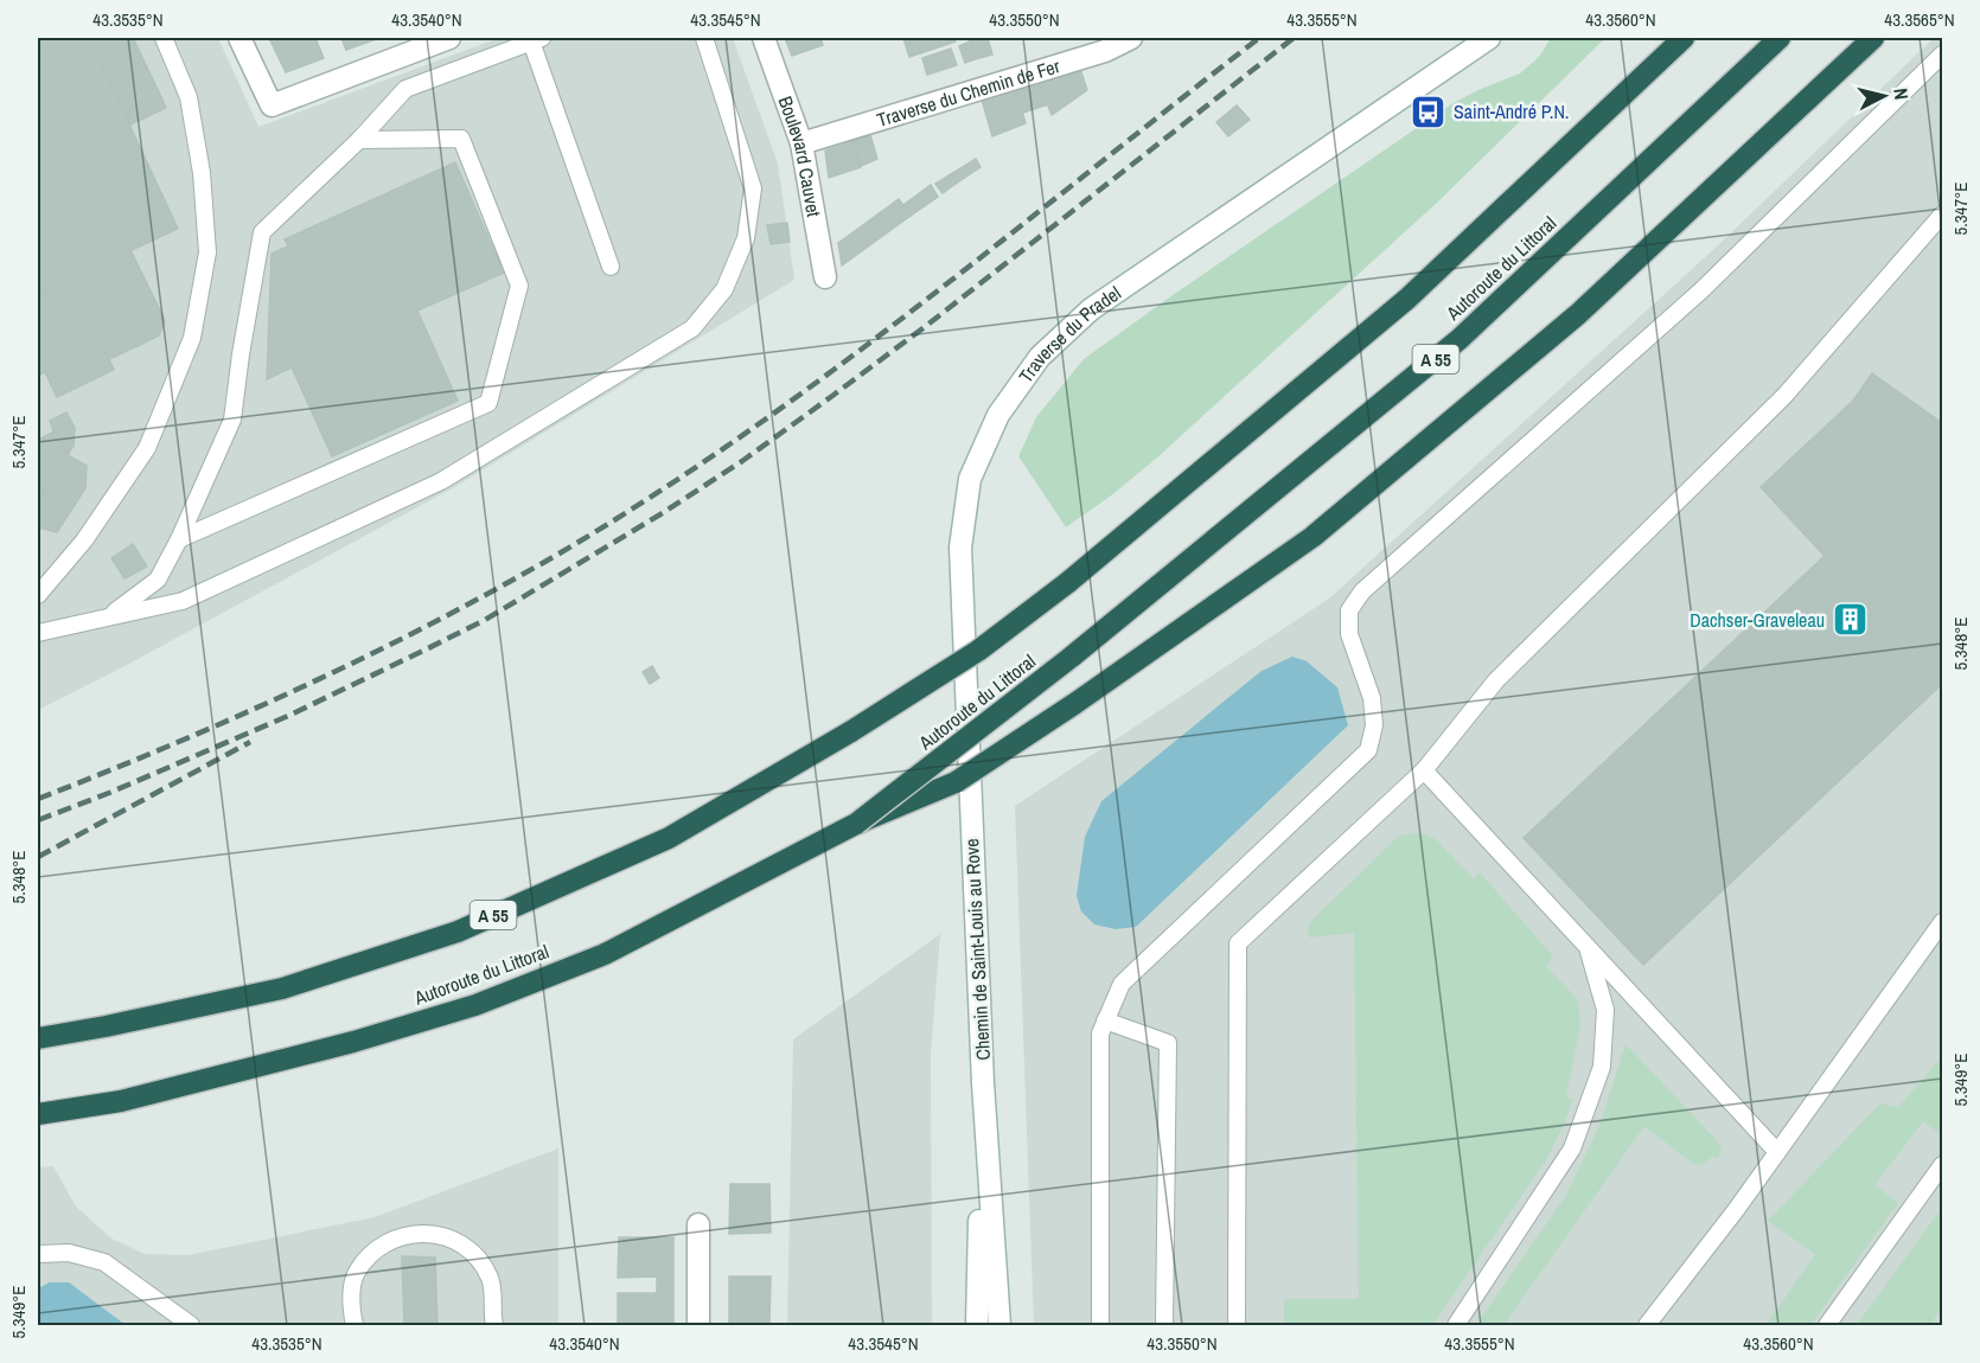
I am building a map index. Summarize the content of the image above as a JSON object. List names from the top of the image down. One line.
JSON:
{"streets":{"highway":["Autoroute du Littoral","A 55"],"main road":["Traverse du Chemin de Fer","Boulevard Cauvet","Traverse du Pradel","Chemin de Saint-Louis au Rove"]},"crossings":[["Traverse du Chemin de Fer","Boulevard Cauvet"],["Traverse du Pradel","Chemin de Saint-Louis au Rove"]],"places":{"bus stop":["Saint-André P.N."],"building":["Dachser-Graveleau"]},"north":"right","coordinates":["43.3535°N","43.3540°N","43.3545°N","43.3550°N","43.3555°N","43.3560°N","43.3565°N","5.347°E","5.348°E","5.349°E"]}
